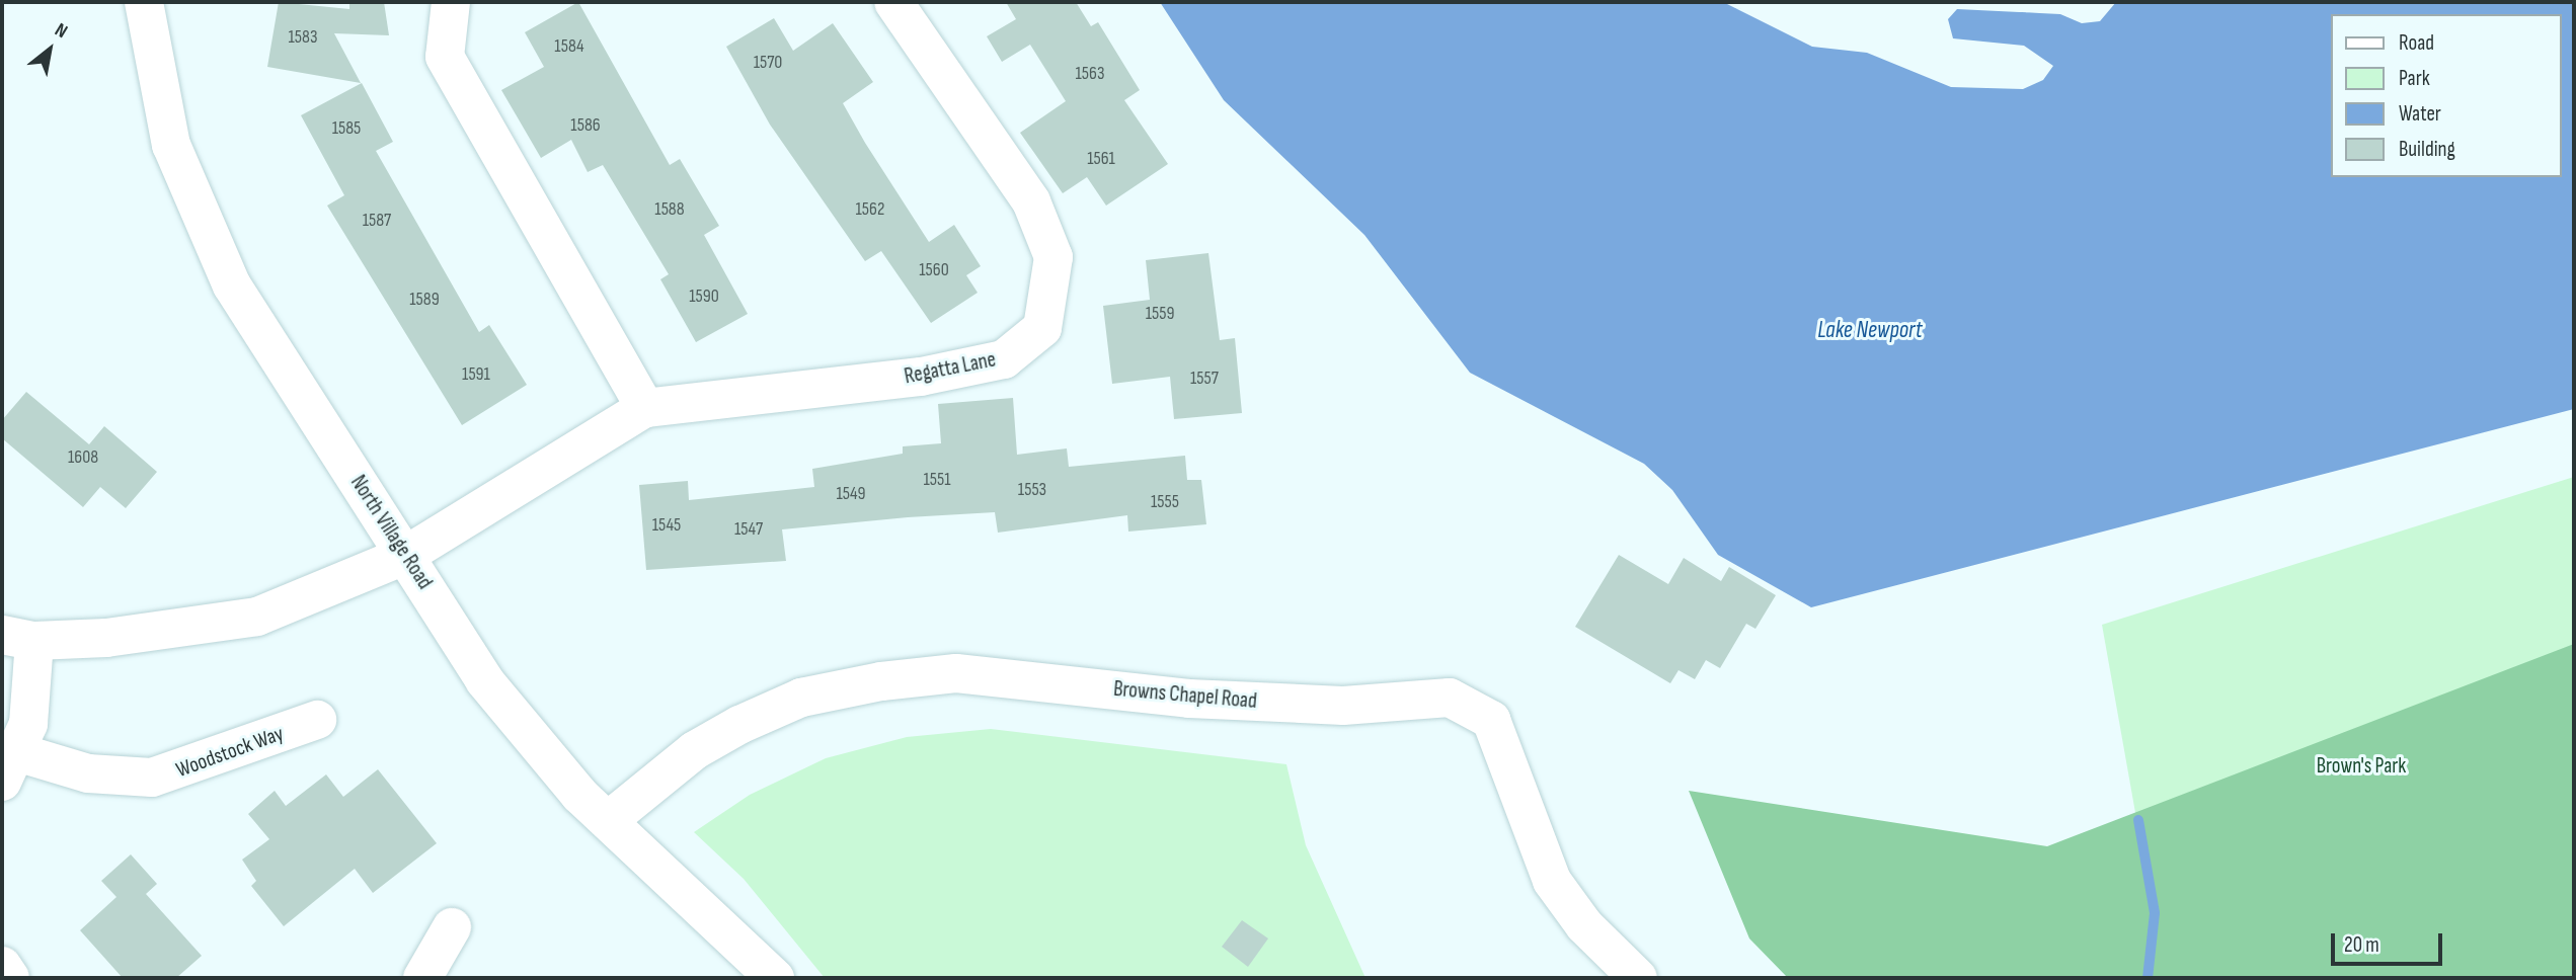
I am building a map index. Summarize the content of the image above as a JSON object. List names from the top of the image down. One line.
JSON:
{"streets":{"street":["Regatta Lane","North Village Road","Browns Chapel Road","Woodstock Way"]},"crossings":[["Regatta Lane","North Village Road"],["North Village Road","Browns Chapel Road"]],"water":["Lake Newport"],"parks":["Brown's Park"],"house_numbers":["1583","1584","1570","1563","1586","1585","1561","1588","1562","1587","1560","1590","1589","1559","1591","1557","1608","1551","1553","1549","1555","1545","1547"],"legend":["Road","Park","Water","Building"],"scale_bar":"20 m","north":"top right"}
